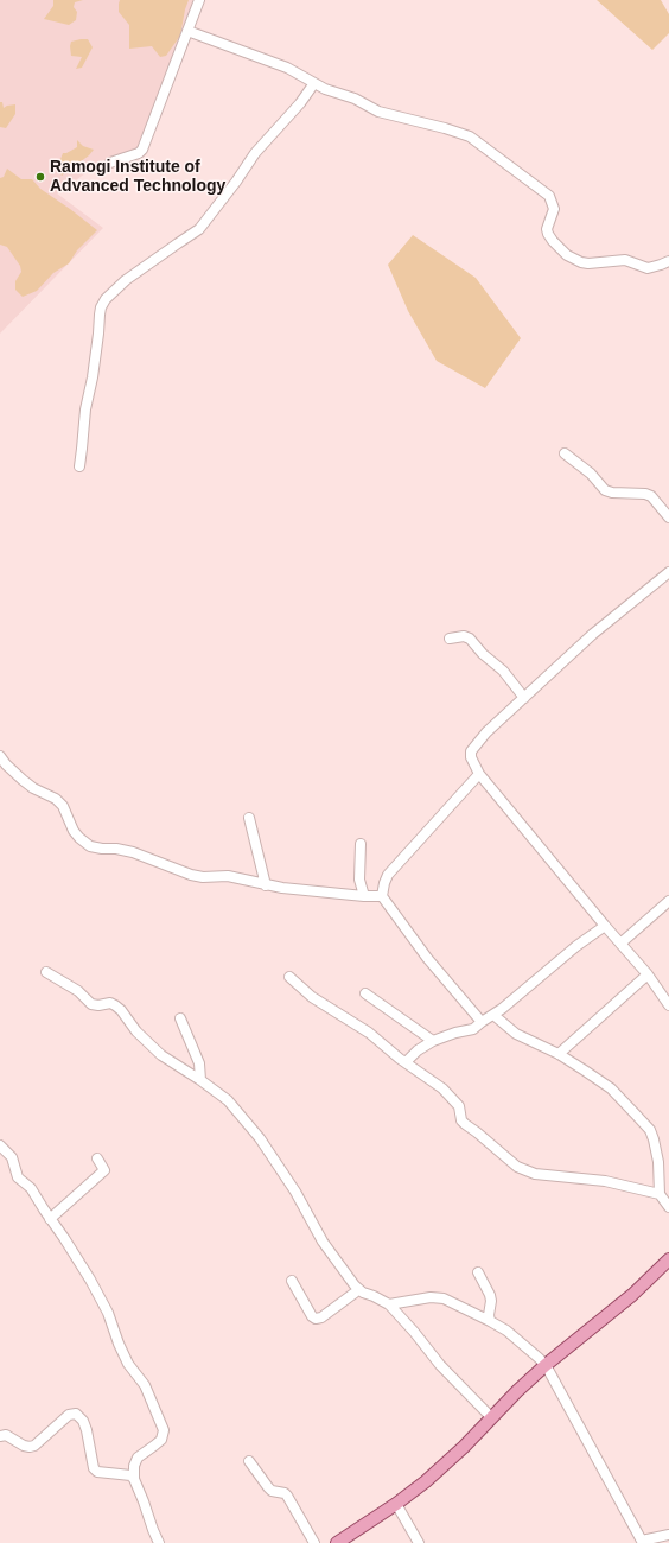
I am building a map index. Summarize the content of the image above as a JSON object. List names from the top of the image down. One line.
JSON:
{"places":["Ramogi Institute of Advanced Technology"]}
